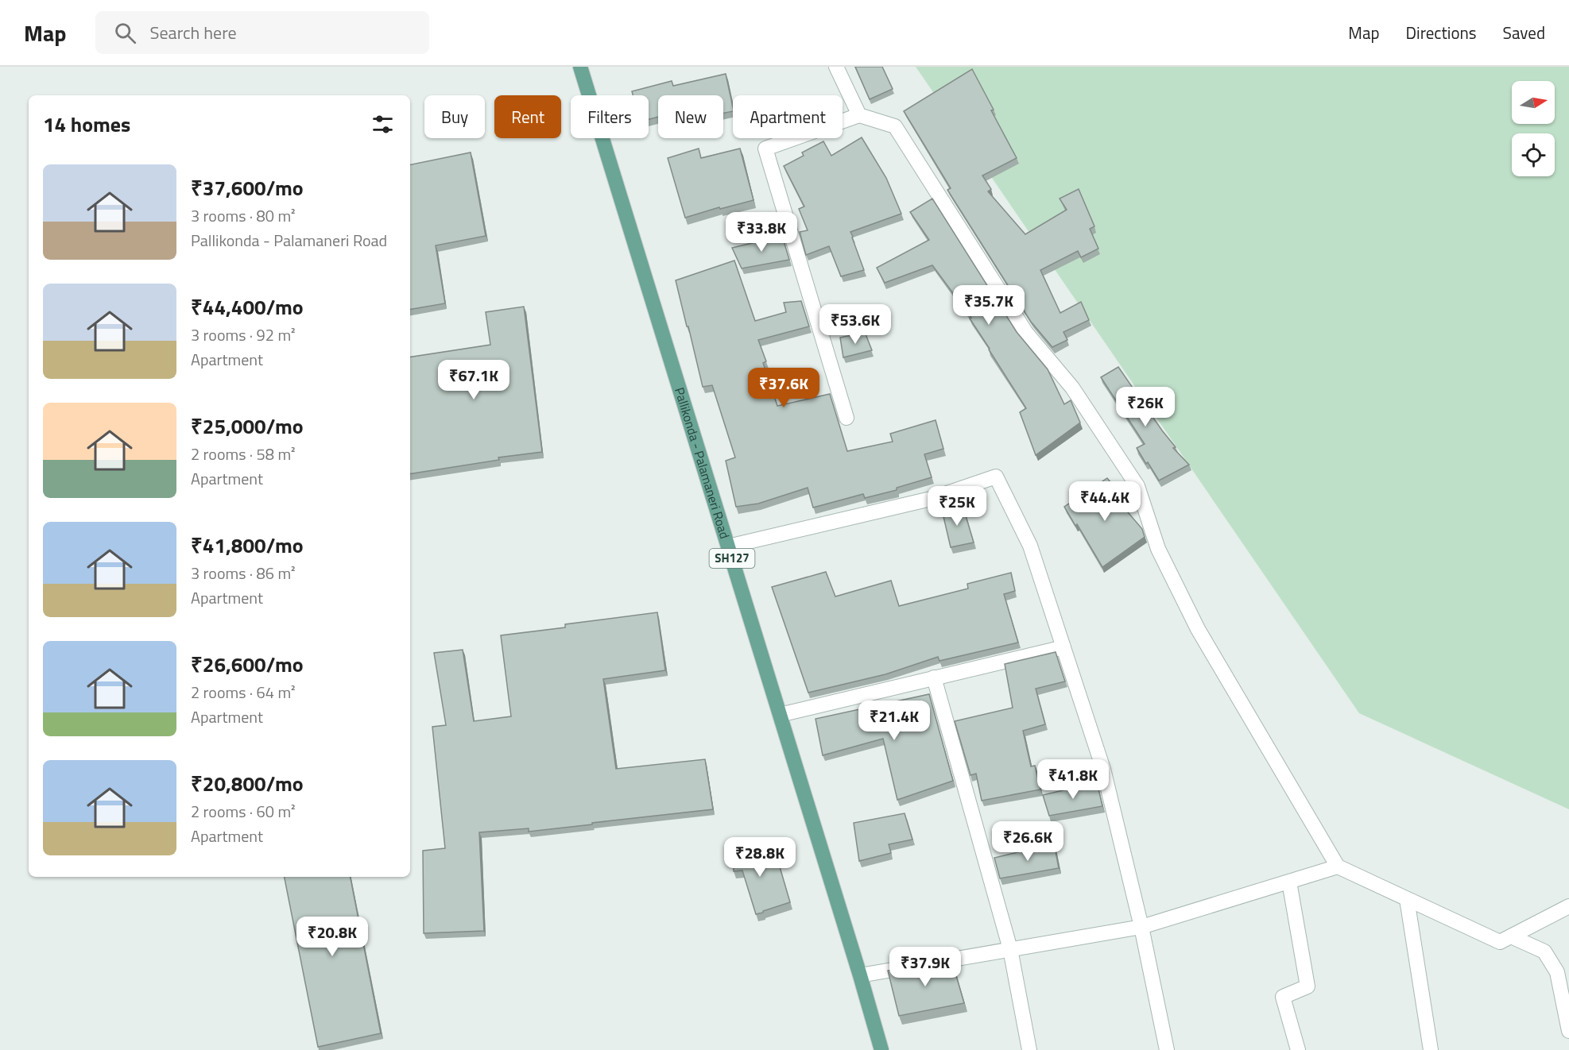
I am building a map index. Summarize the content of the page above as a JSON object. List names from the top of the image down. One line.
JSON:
{"streets":{"main road":["Pallikonda - Palamaneri Road","SH127"]},"north":"right","page":{"header":"Map","search":"Search here","nav":["Map","Directions","Saved"],"chip":["Buy","Rent","Filters","New","Apartment"],"heading":"14 homes","list":[{"name":"₹37,600/mo","note":"3 rooms · 80 m² · Pallikonda - Palamaneri Road"},{"name":"₹44,400/mo","note":"3 rooms · 92 m² · Apartment"},{"name":"₹25,000/mo","note":"2 rooms · 58 m² · Apartment"},{"name":"₹41,800/mo","note":"3 rooms · 86 m² · Apartment"},{"name":"₹26,600/mo","note":"2 rooms · 64 m² · Apartment"},{"name":"₹20,800/mo","note":"2 rooms · 60 m² · Apartment"}],"price":["₹33.8K","₹35.7K","₹53.6K","₹67.1K","₹37.6K","₹26K","₹44.4K","₹25K","₹21.4K","₹41.8K","₹26.6K","₹28.8K","₹20.8K","₹37.9K"]}}
